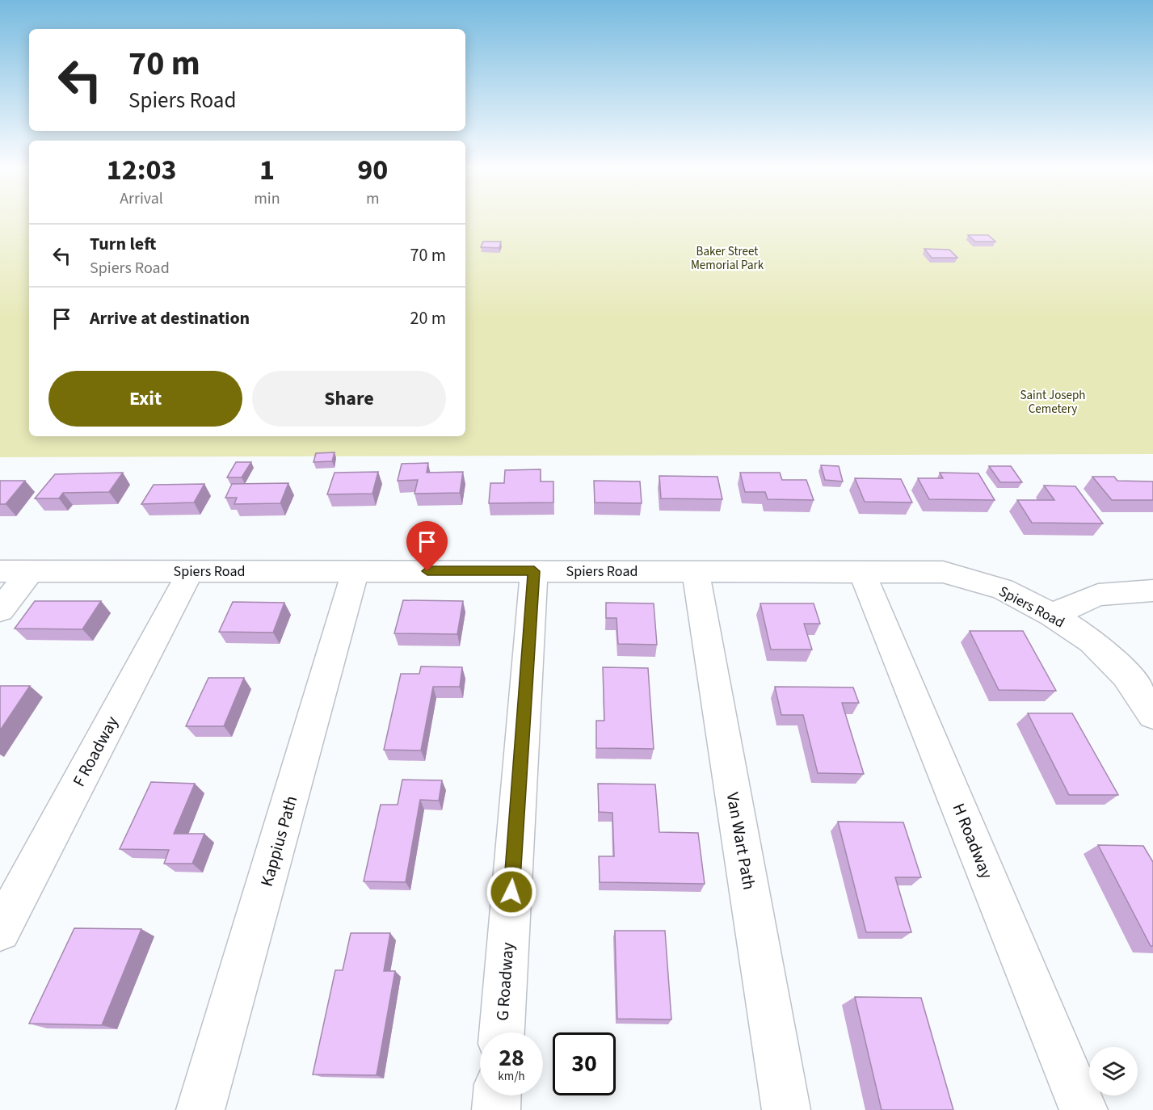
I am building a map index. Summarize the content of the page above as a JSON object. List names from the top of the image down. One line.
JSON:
{"streets":{"street":["Spiers Road","F Roadway","Kappius Path","Van Wart Path","H Roadway","G Roadway"]},"crossings":[["Spiers Road","F Roadway"],["Spiers Road","Kappius Path"],["Spiers Road","Van Wart Path"],["Spiers Road","H Roadway"],["Spiers Road","G Roadway"]],"parks":["Baker Street Memorial Park","Saint Joseph Cemetery"],"page":{"turn":["70 m","Spiers Road"],"eta":["12:03","Arrival","1","min","90","m"],"list":[{"name":"Turn left","note":"Spiers Road","value":"70 m"},{"name":"Arrive at destination","value":"20 m"}],"buttons":["Exit","Share"],"speed":"28 km/h","limit":"30"}}
